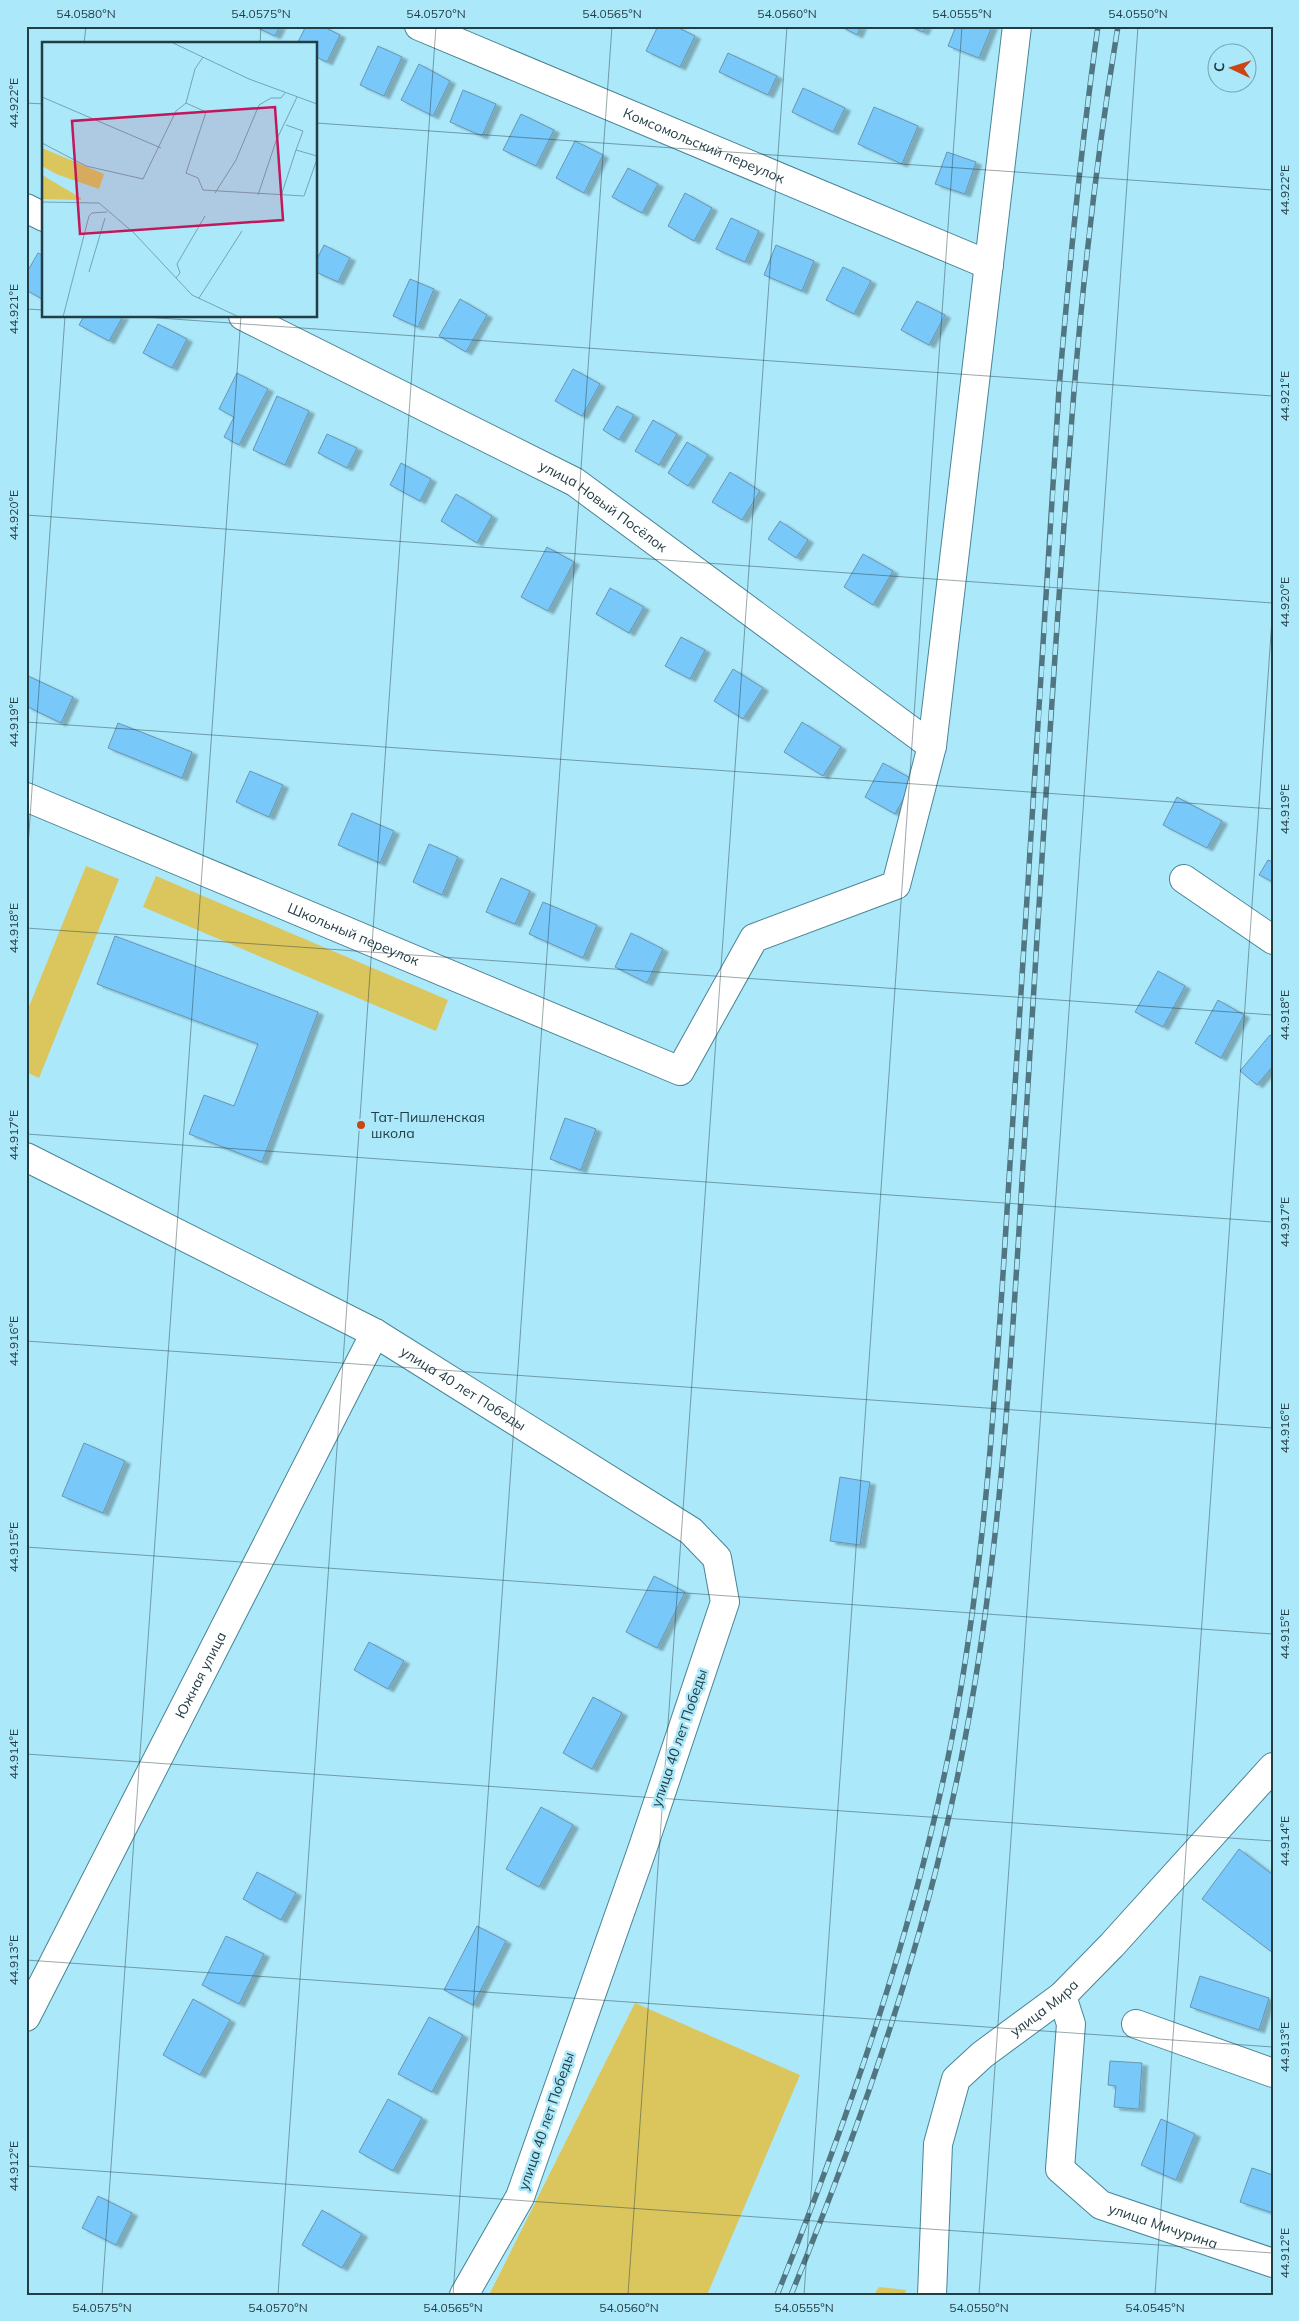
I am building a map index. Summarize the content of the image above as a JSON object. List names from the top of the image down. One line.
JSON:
{"streets":{"street":["Комсомольский переулок","улица Новый Посёлок","Школьный переулок","улица 40 лет Победы","Южная улица","улица Мира","улица Мичурина"]},"crossings":[["улица Новый Посёлок","Школьный переулок"],["улица 40 лет Победы","Южная улица"],["улица Мира","улица Мичурина"]],"places":["Тат-Пишленская школа"],"north":"left","coordinates":["54.0580°N","54.0575°N","54.0570°N","54.0565°N","54.0560°N","54.0555°N","54.0550°N","44.922°E","44.921°E","44.920°E","44.919°E","44.918°E","44.917°E","44.916°E","44.915°E","44.914°E","44.913°E","44.912°E","54.0545°N"]}
